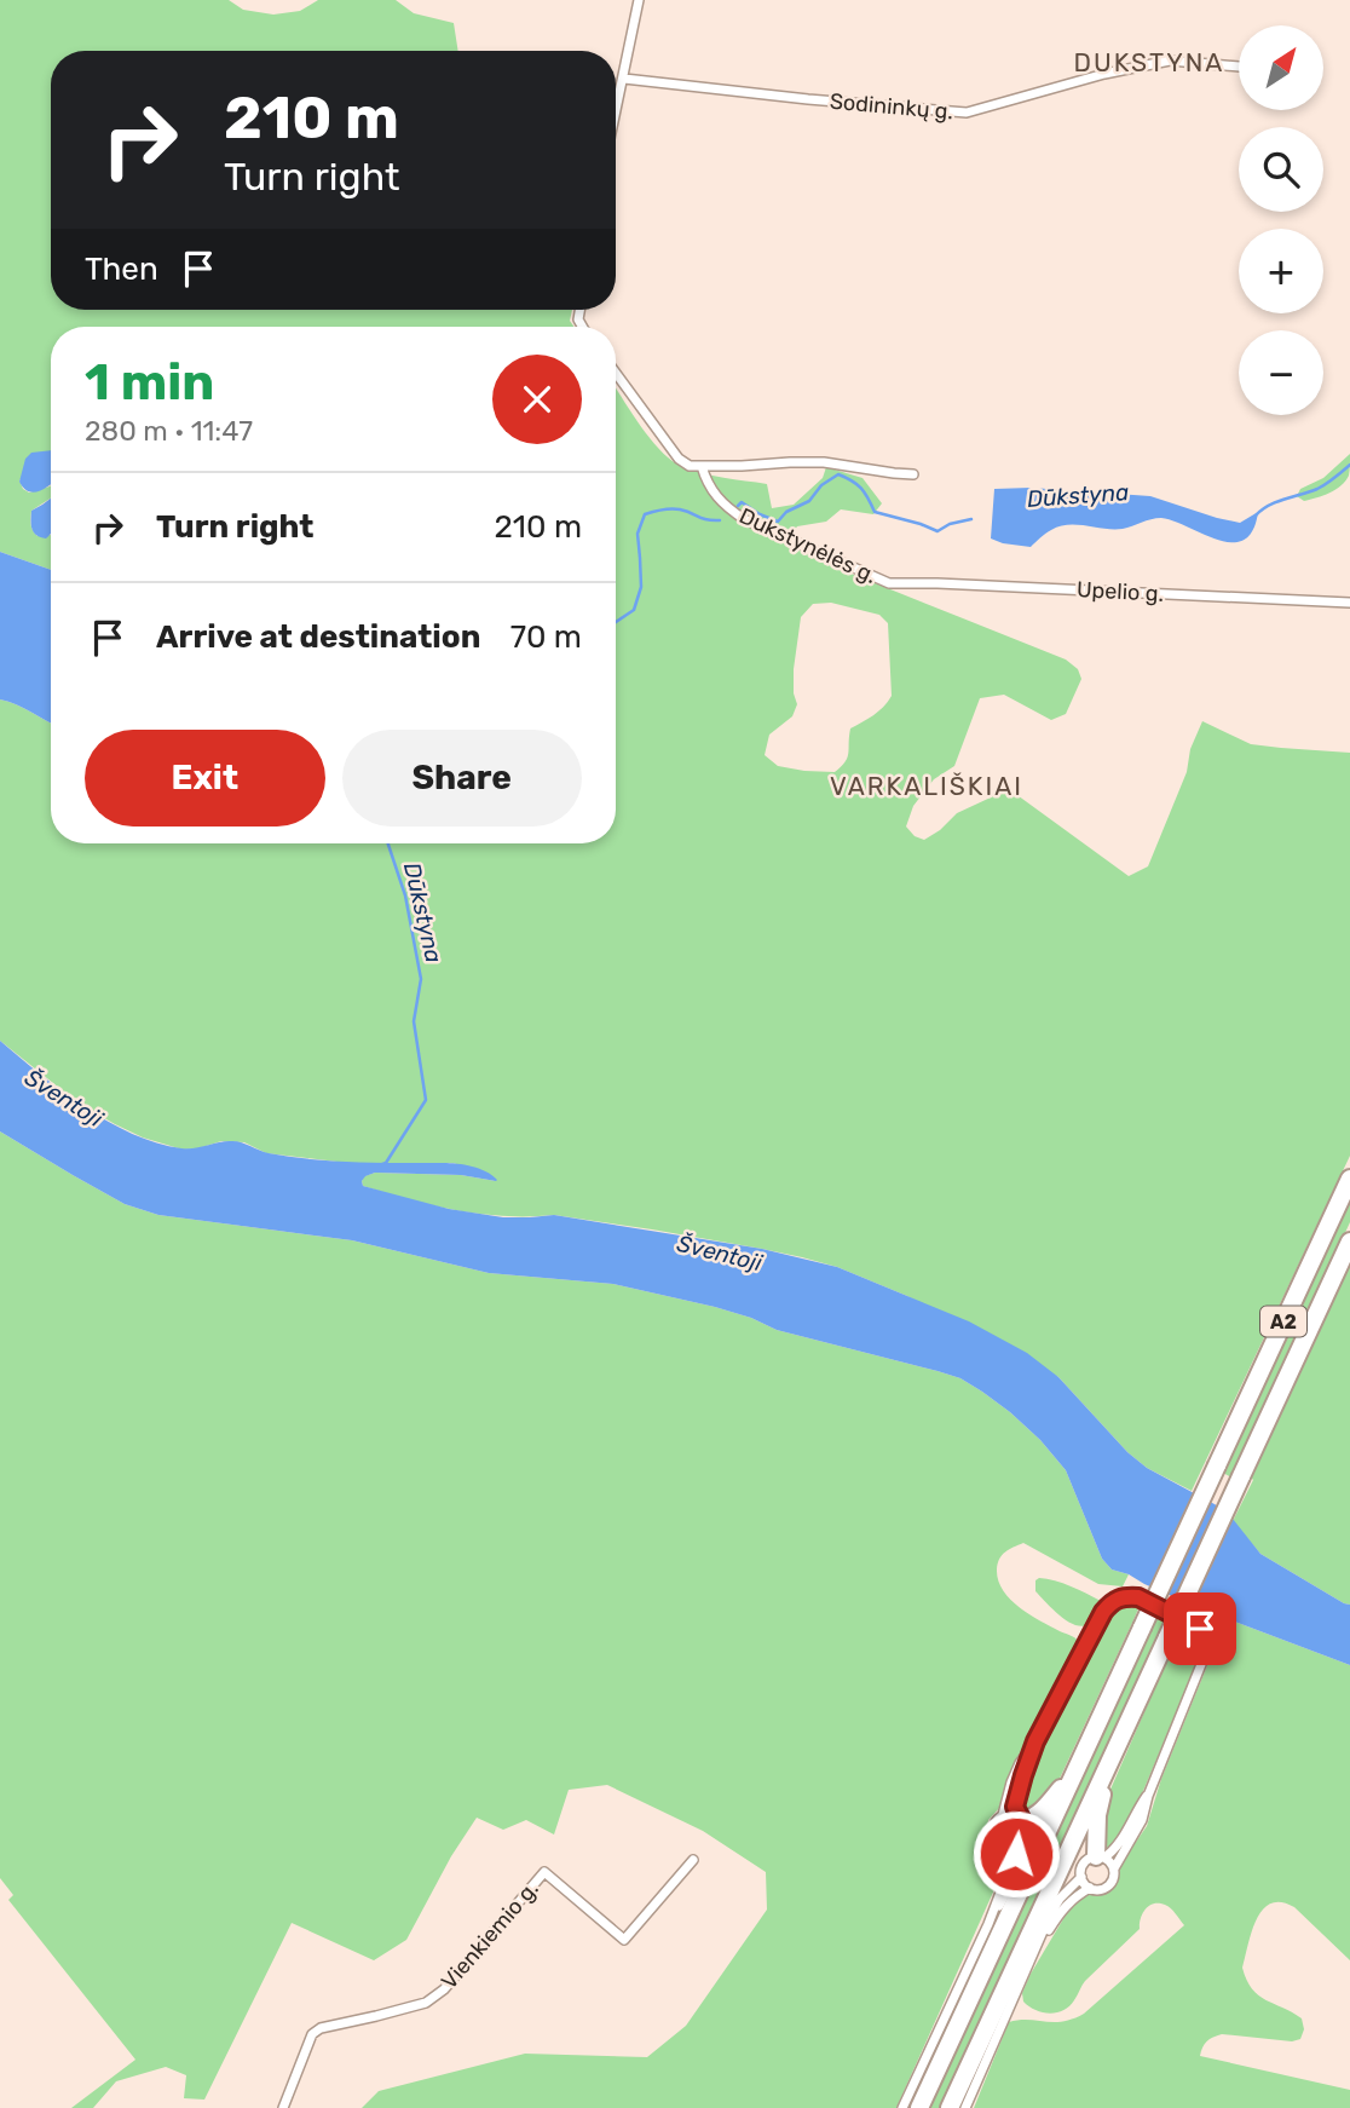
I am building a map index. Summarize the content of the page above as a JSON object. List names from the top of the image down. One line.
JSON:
{"streets":{"highway":["A2"],"street":["Sodininkų g.","Dukstynėlės g.","Upelio g.","Vienkiemio g."]},"crossings":[["Dukstynėlės g.","Upelio g."]],"districts":["DUKSTYNA","VARKALIŠKIAI"],"water":["Dūkstyna","Šventoji"],"north":"top right","page":{"map_buttons":["+","−"],"turn":["210 m","Turn right"],"then":"Then","heading":["1 min","280 m · 11:47"],"list":[{"name":"Turn right","value":"210 m"},{"name":"Arrive at destination","value":"70 m"}],"buttons":["Exit","Share"]}}
